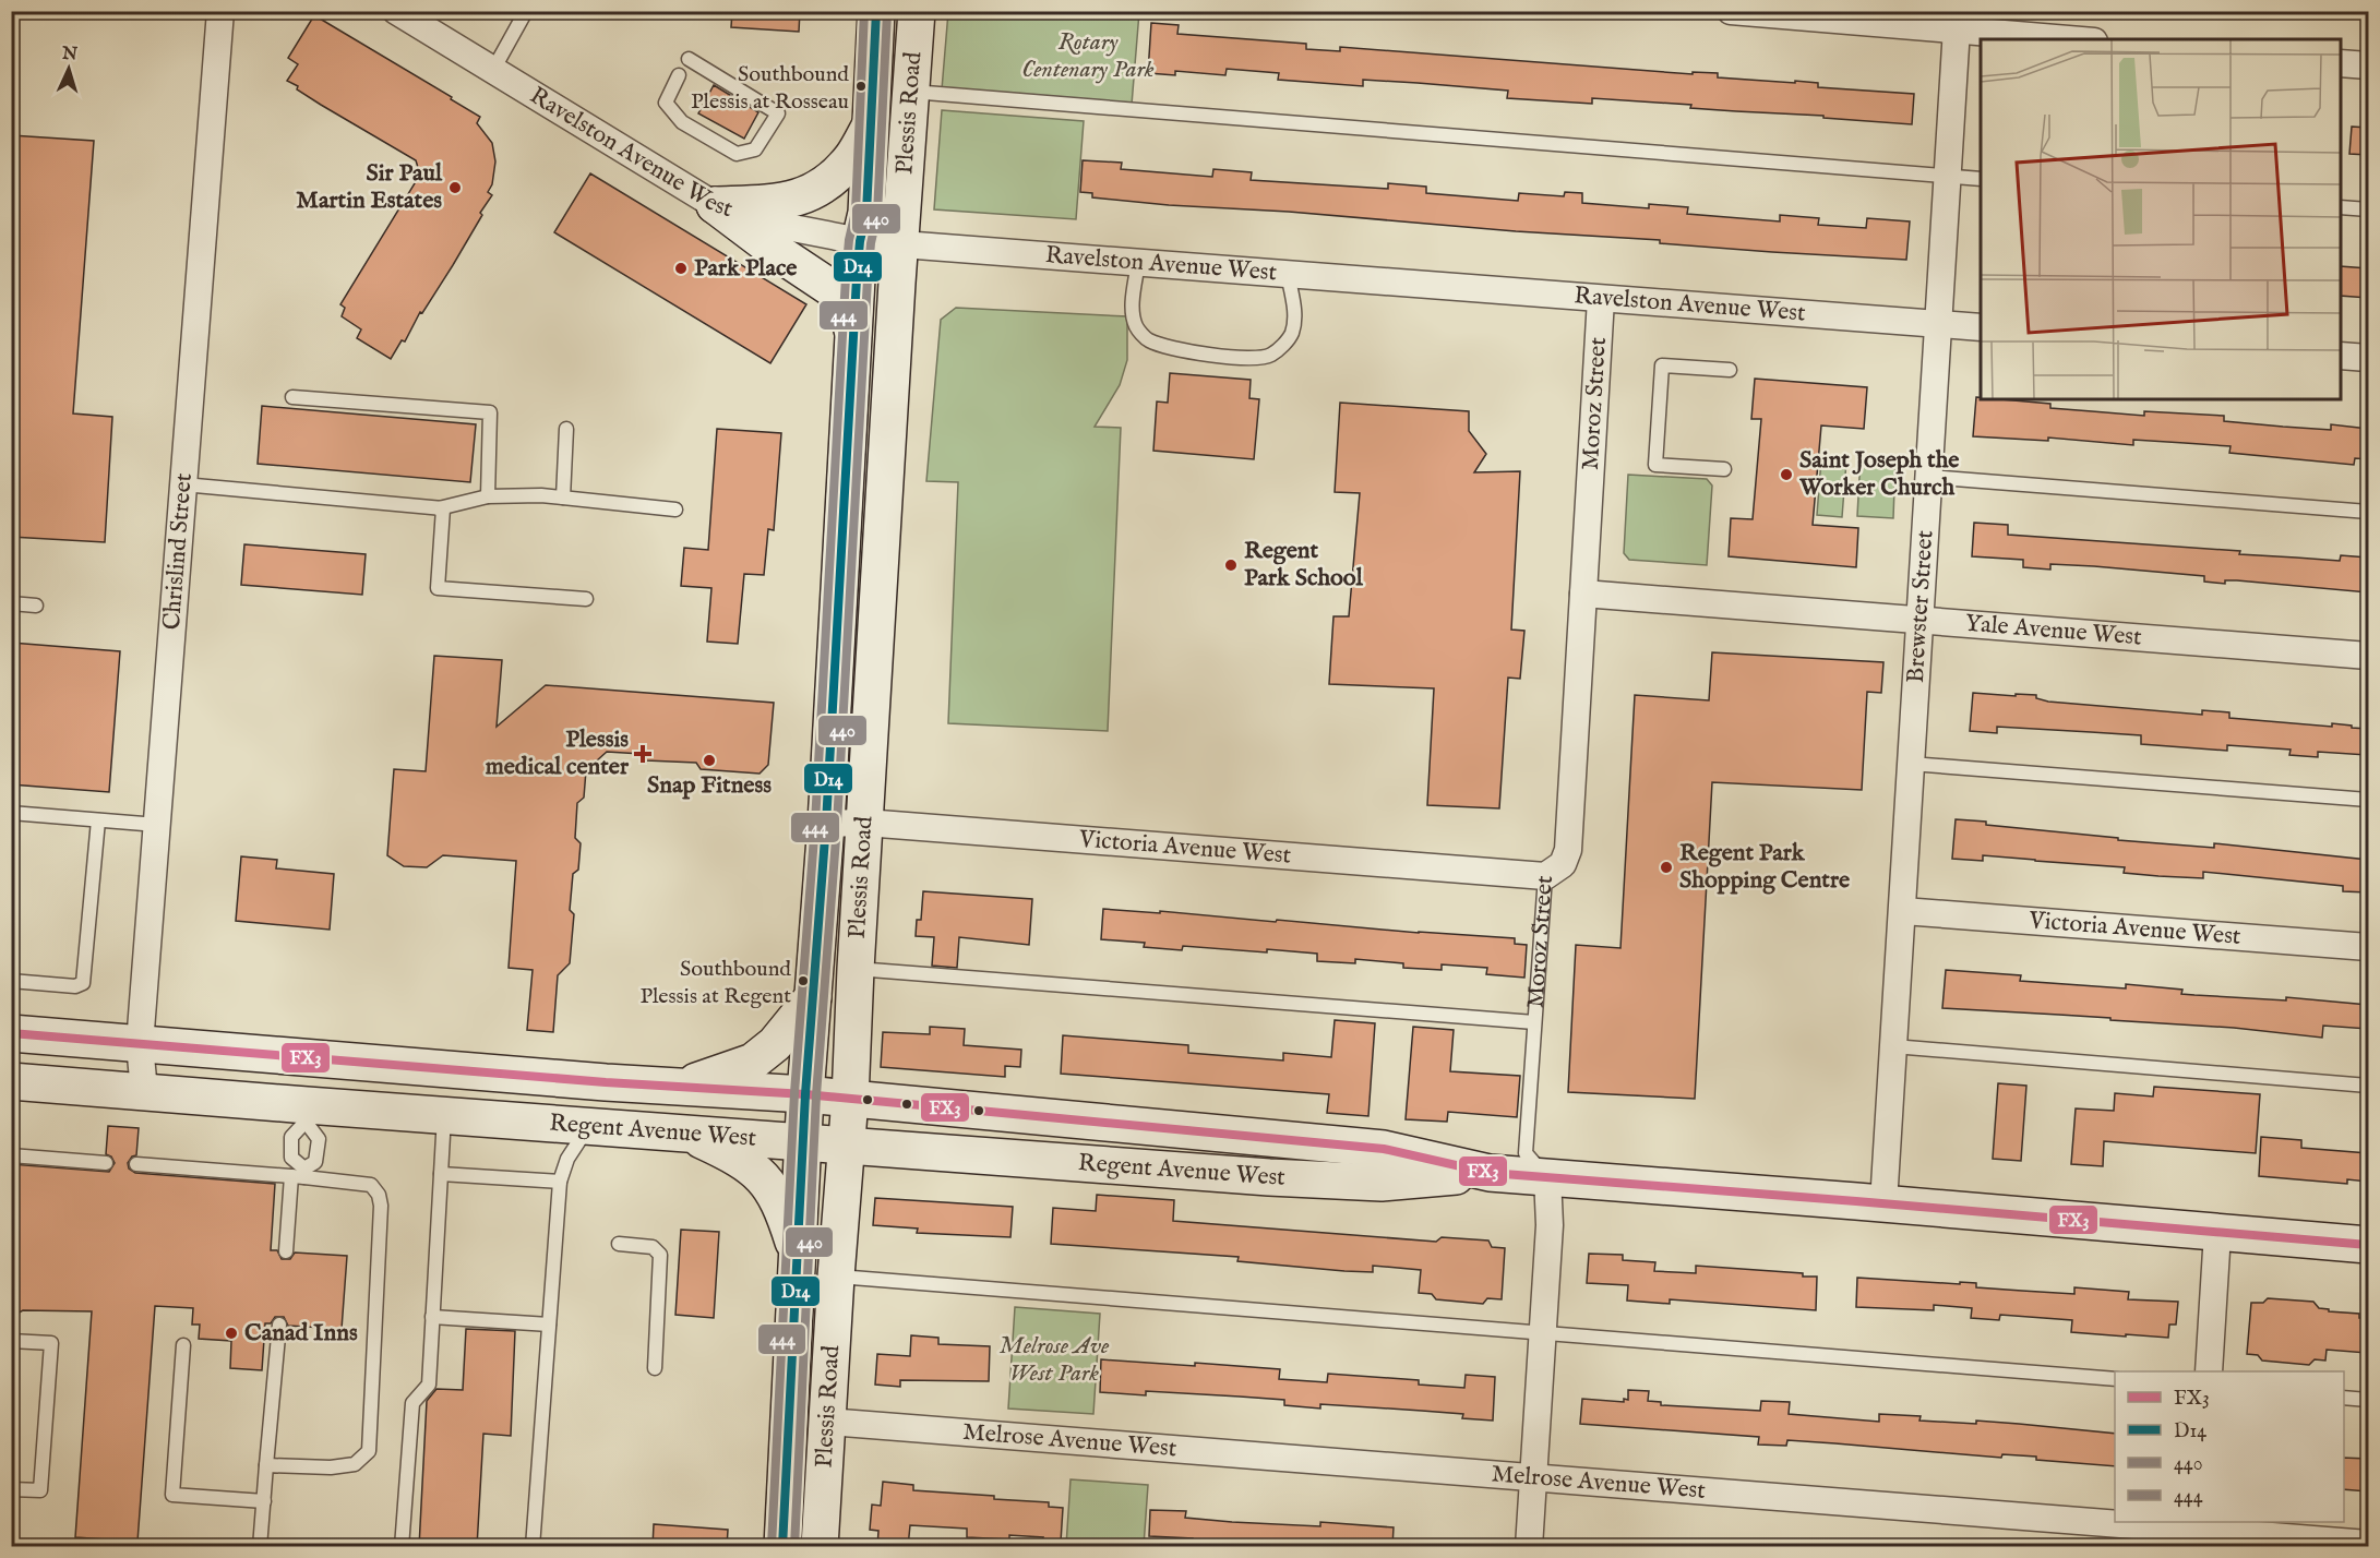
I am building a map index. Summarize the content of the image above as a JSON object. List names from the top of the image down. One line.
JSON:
{"streets":{"main road":["Plessis Road","Regent Avenue West"],"street":["Ravelston Avenue West","Moroz Street","Chrislind Street","Brewster Street","Yale Avenue West","Victoria Avenue West","Melrose Avenue West"]},"crossings":[["Plessis Road","Ravelston Avenue West"],["Plessis Road","Victoria Avenue West"],["Plessis Road","Regent Avenue West"],["Plessis Road","Melrose Avenue West"],["Ravelston Avenue West","Moroz Street"],["Ravelston Avenue West","Brewster Street"],["Moroz Street","Yale Avenue West"],["Moroz Street","Victoria Avenue West"],["Moroz Street","Regent Avenue West"],["Chrislind Street","Regent Avenue West"],["Brewster Street","Yale Avenue West"],["Brewster Street","Victoria Avenue West"],["Brewster Street","Regent Avenue West"]],"parks":["Rotary Centenary Park","Melrose Ave West Park"],"places":{"other":["Southbound Plessis at Rosseau","Sir Paul Martin Estates","Park Place","Saint Joseph the Worker Church","Regent Park School","Snap Fitness","Regent Park Shopping Centre","Southbound Plessis at Regent","Canad Inns"],"health":["Plessis medical center"]},"lines":["transit line D14","transit line 444","transit line 440","transit line FX3"],"legend":["FX3","D14","440","444"],"north":"top"}
